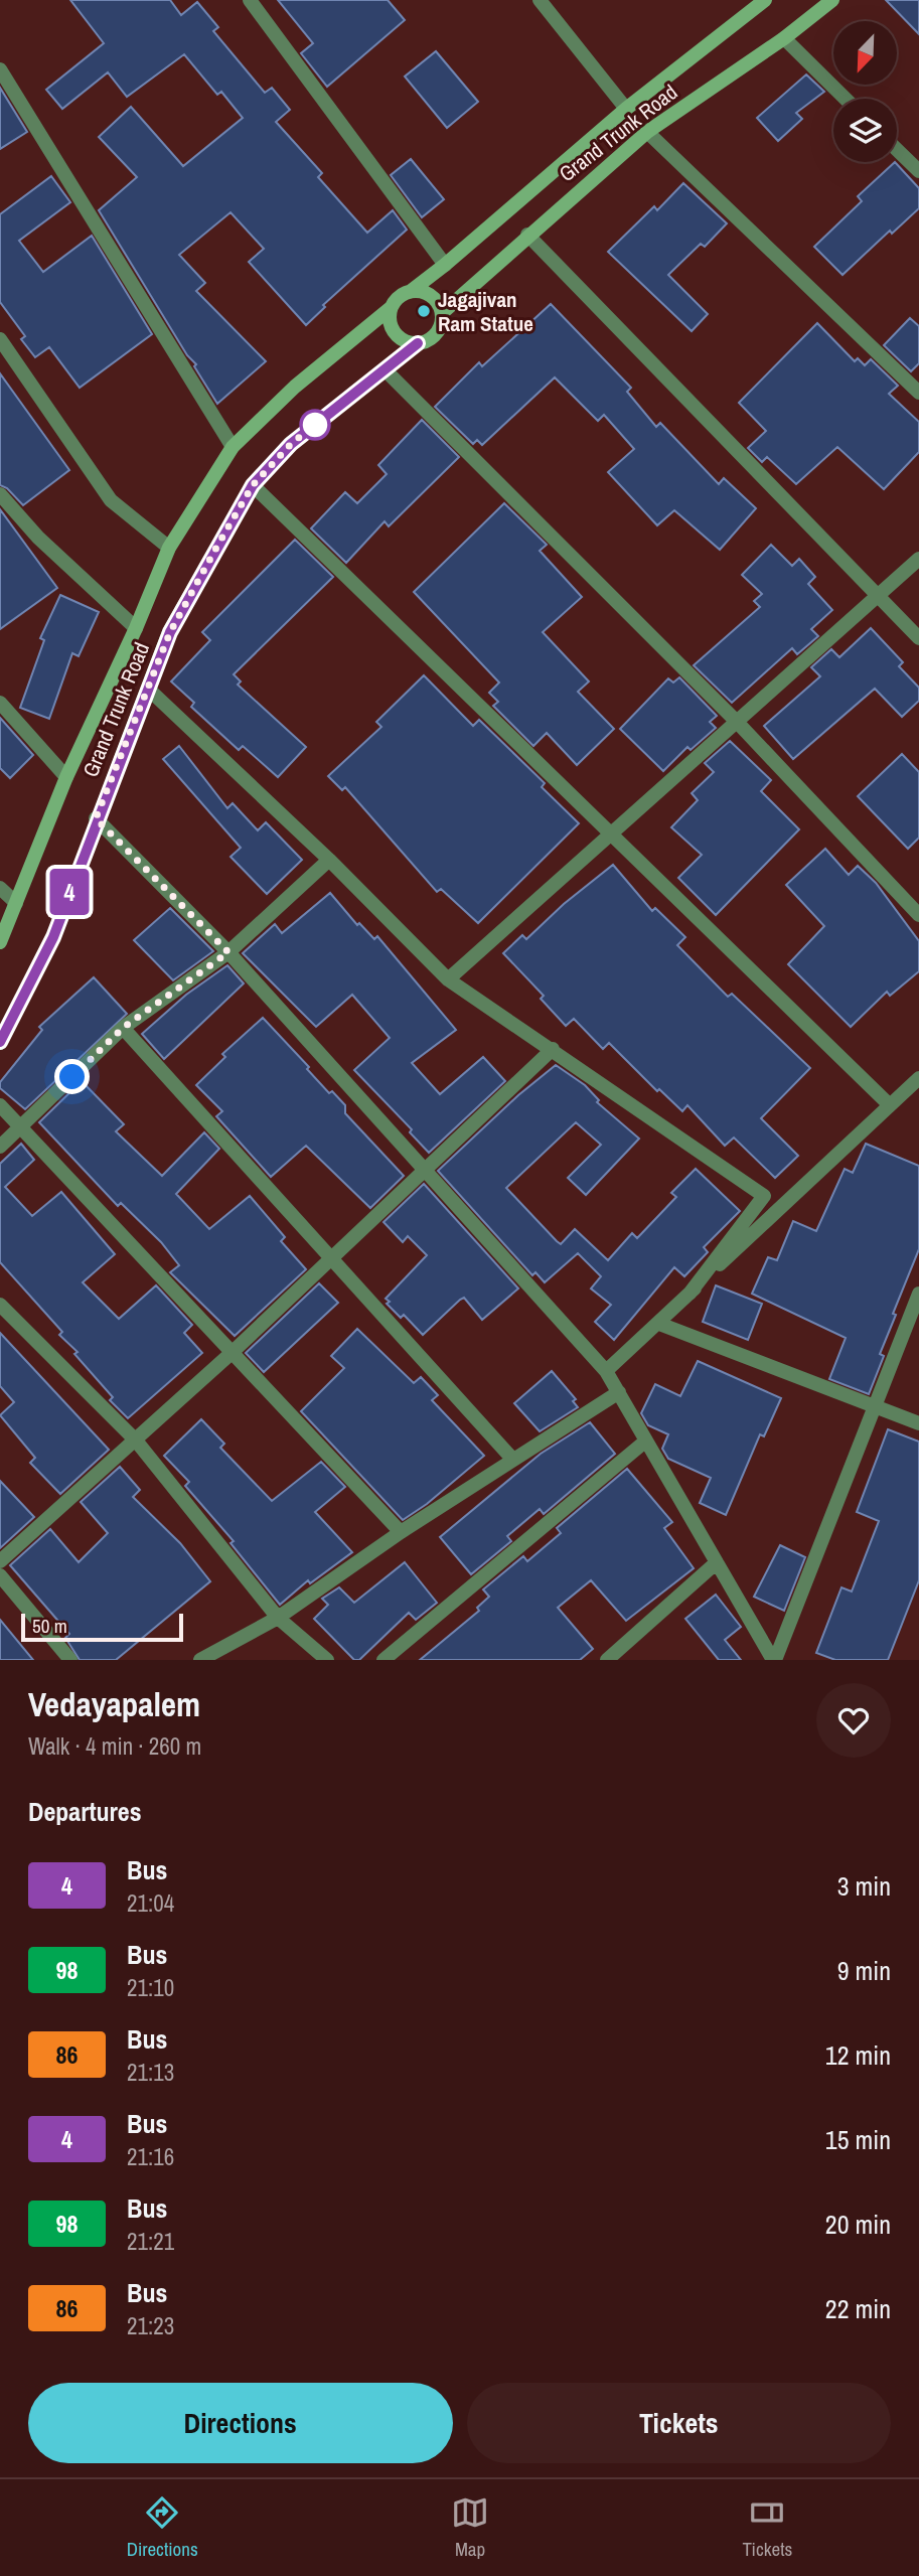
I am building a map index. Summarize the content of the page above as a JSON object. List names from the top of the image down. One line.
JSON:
{"streets":{"main road":["Grand Trunk Road"]},"places":["Jagajivan Ram Statue"],"lines":["bus line 4"],"scale_bar":"50 m","north":"bottom left","page":{"on_map":"4","scale":"50 m","heading":[["Vedayapalem","Walk · 4 min · 260 m"],"Departures"],"list":[{"mark":"4","name":"Bus","note":"21:04","value":"3 min"},{"mark":"98","name":"Bus","note":"21:10","value":"9 min"},{"mark":"86","name":"Bus","note":"21:13","value":"12 min"},{"mark":"4","name":"Bus","note":"21:16","value":"15 min"},{"mark":"98","name":"Bus","note":"21:21","value":"20 min"},{"mark":"86","name":"Bus","note":"21:23","value":"22 min"}],"buttons":["Directions","Tickets"],"tabs":["Directions","Map","Tickets"]}}
